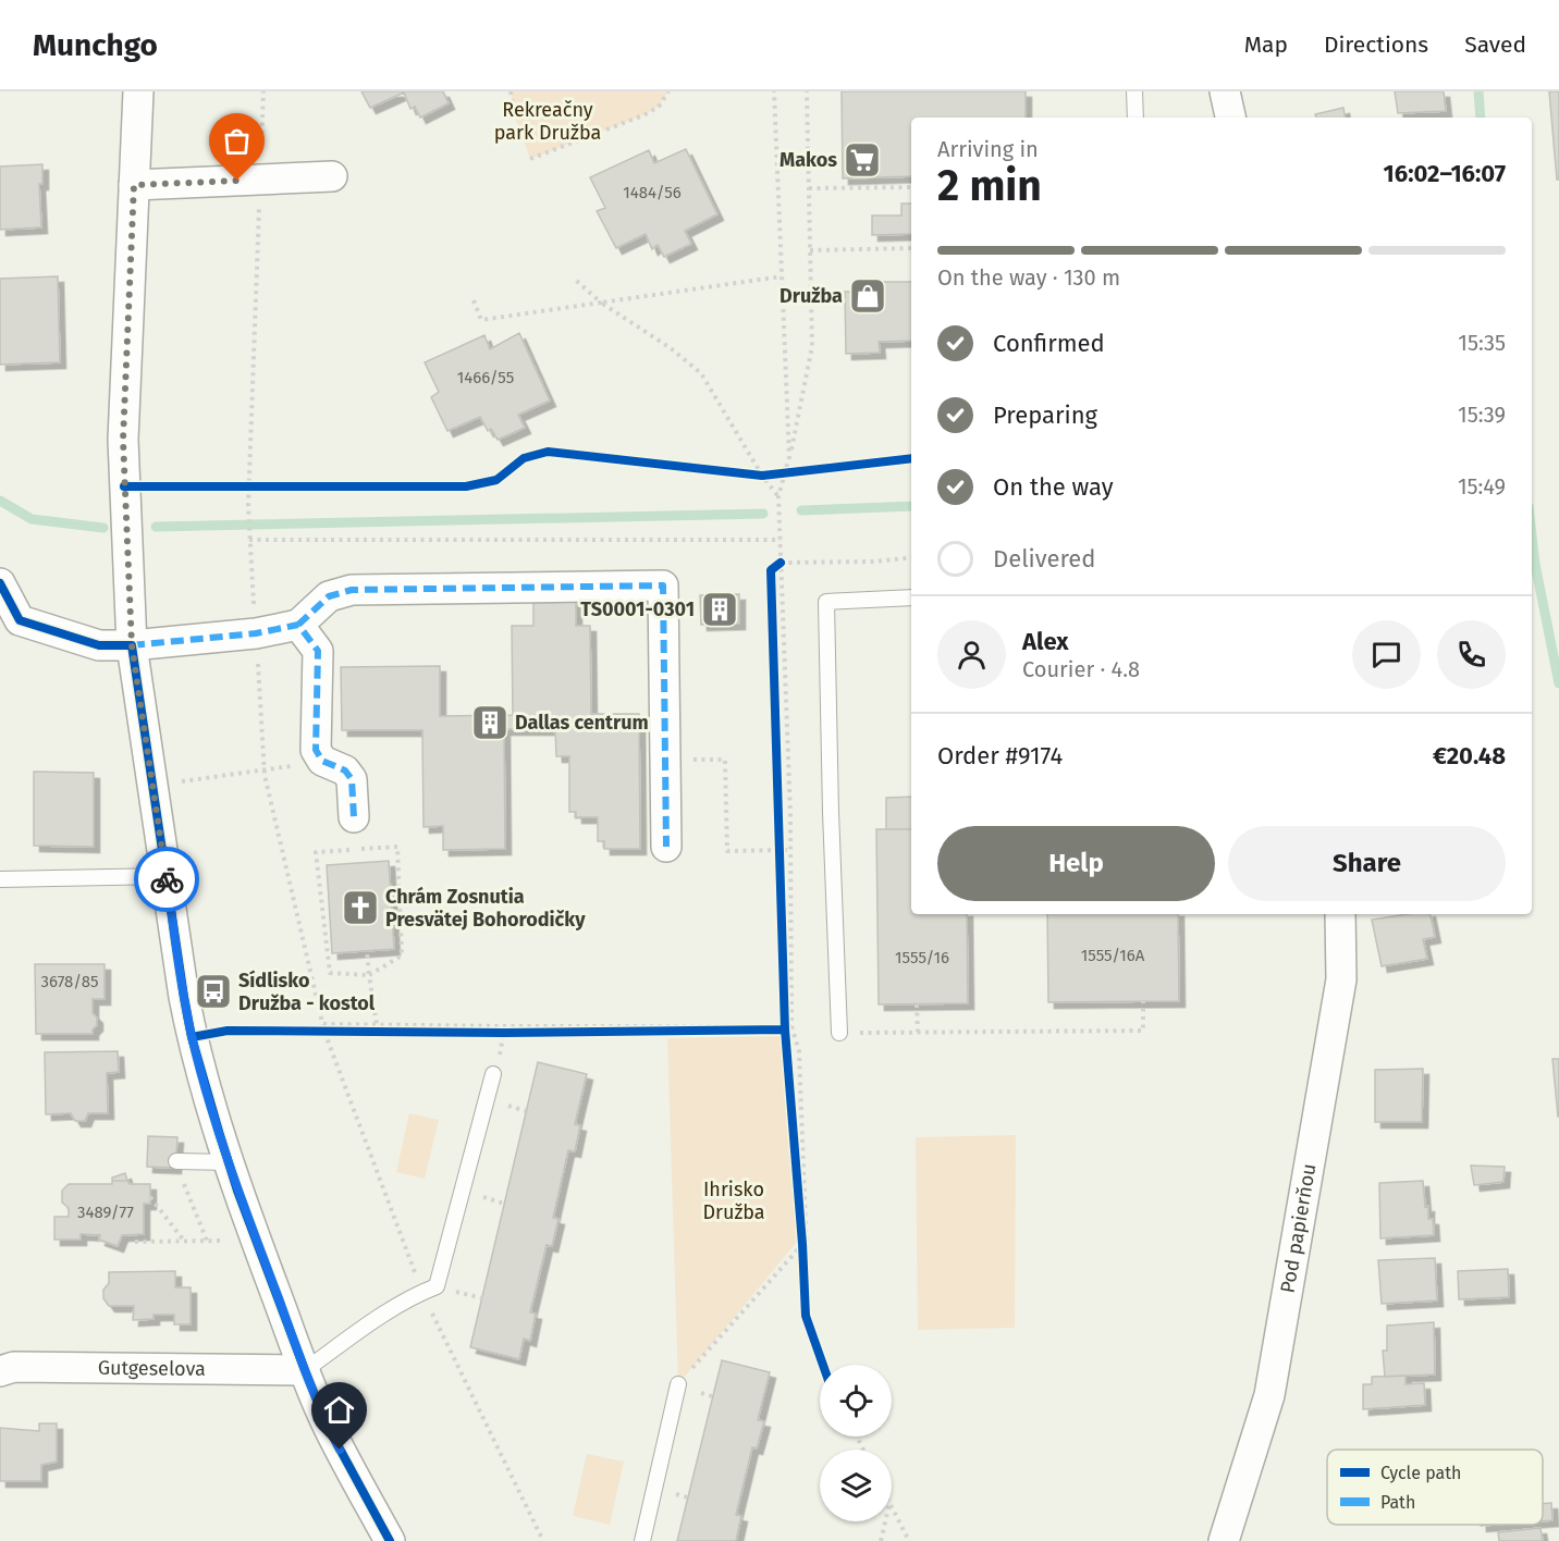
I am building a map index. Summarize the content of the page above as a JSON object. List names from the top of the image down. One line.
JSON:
{"streets":{"street":["Pod papierňou","Gutgeselova"]},"parks":["Rekreačny park Družba","Ihrisko Družba"],"places":{"supermarket":["Makos"],"shop":["Družba"],"building":["TS0001-0301","Dallas centrum"],"church":["Chrám Zosnutia Presvätej Bohorodičky"],"bus stop":["Sídlisko Družba - kostol"]},"house_numbers":["1484/56","1466/55","1555/16A","1555/16","3678/85","3489/77"],"legend":["Cycle path","Path"],"page":{"header":"Munchgo","nav":["Map","Directions","Saved"],"heading":["2 min","Arriving in","16:02–16:07"],"panel":["Alex","Courier · 4.8","Order #9174","€20.48"],"bar":"On the way · 130 m","list":[["Confirmed","15:35"],["Preparing","15:39"],["On the way","15:49"],"Delivered"],"buttons":["Help","Share"]}}
